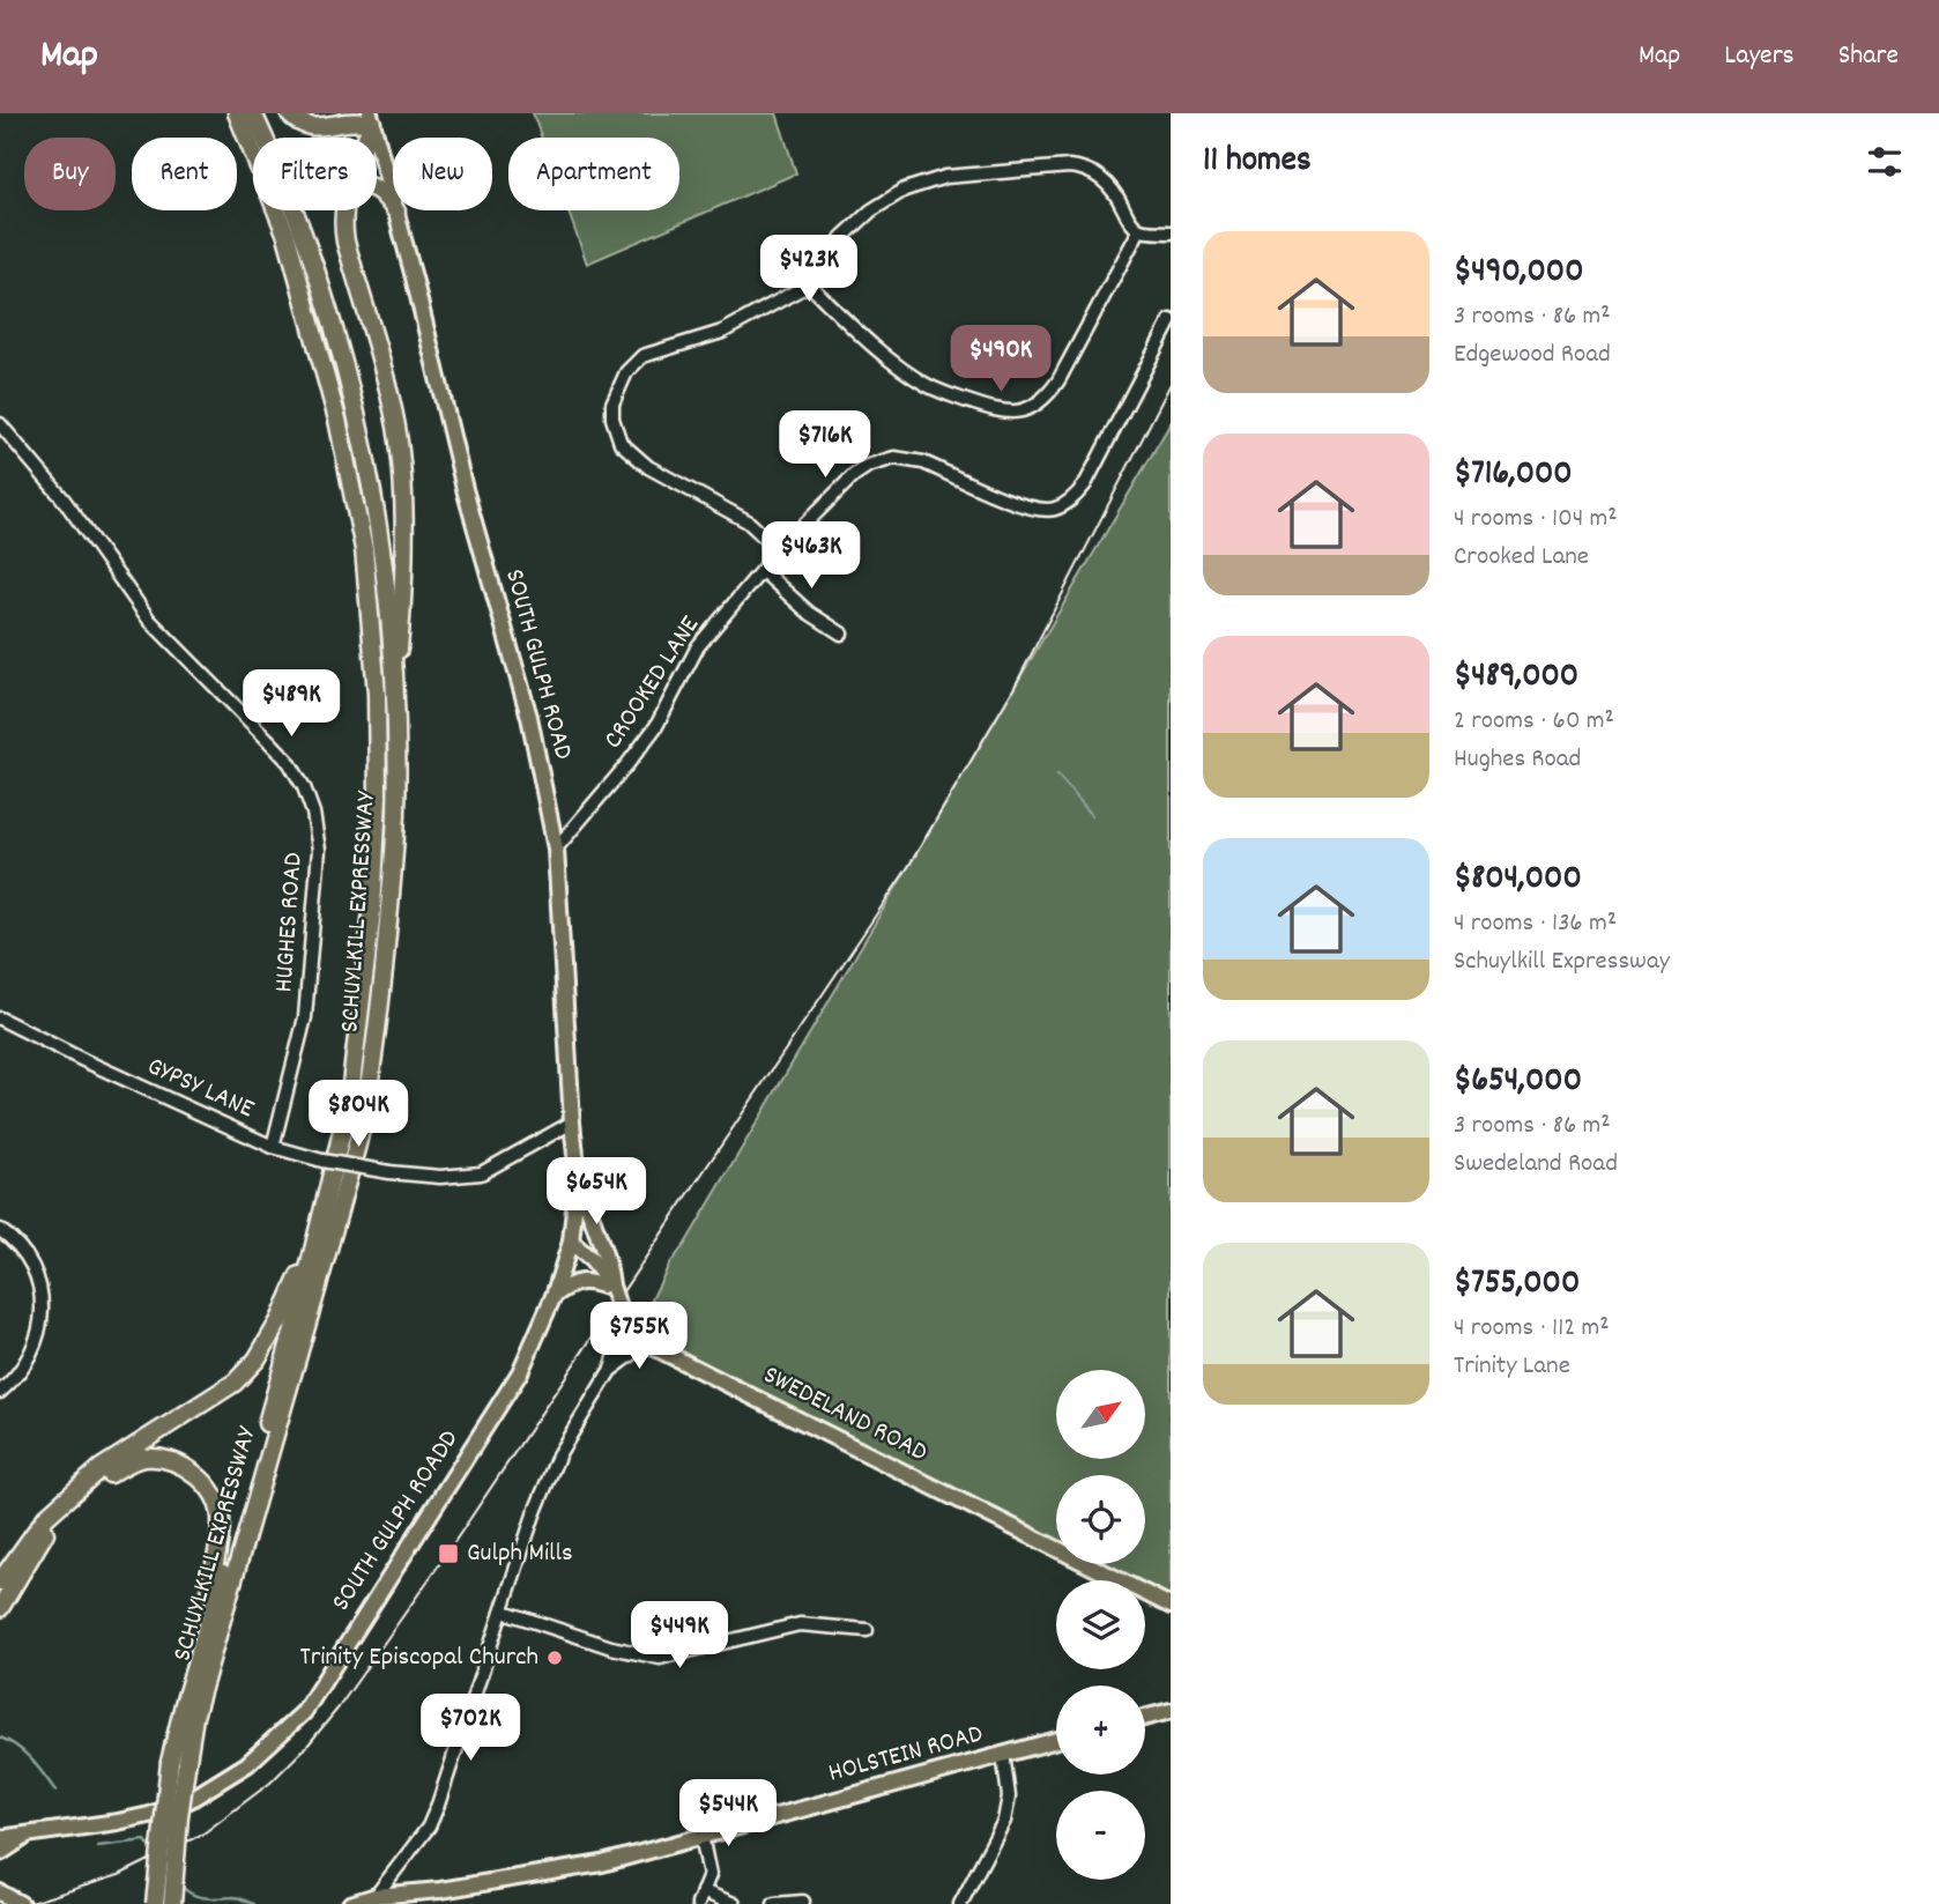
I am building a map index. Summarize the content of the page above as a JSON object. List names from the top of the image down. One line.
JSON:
{"streets":{"highway":["SCHUYLKILL EXPRESSWAY"],"main road":["SOUTH GULPH ROAD","SWEDELAND ROAD","SOUTH GULPH ROADD","HOLSTEIN ROAD"],"street":["CROOKED LANE","HUGHES ROAD","GYPSY LANE"]},"crossings":[["SOUTH GULPH ROAD","CROOKED LANE"],["SOUTH GULPH ROAD","GYPSY LANE"],["SOUTH GULPH ROAD","SOUTH GULPH ROADD"],["HUGHES ROAD","GYPSY LANE"]],"places":{"transit":["Gulph Mills"],"other":["Trinity Episcopal Church"]},"north":"top right","page":{"header":"Map","nav":["Map","Layers","Share"],"heading":"11 homes","chip":["Buy","Rent","Filters","New","Apartment"],"list":[{"name":"$490,000","note":"3 rooms · 86 m² · Edgewood Road"},{"name":"$716,000","note":"4 rooms · 104 m² · Crooked Lane"},{"name":"$489,000","note":"2 rooms · 60 m² · Hughes Road"},{"name":"$804,000","note":"4 rooms · 136 m² · Schuylkill Expressway"},{"name":"$654,000","note":"3 rooms · 86 m² · Swedeland Road"},{"name":"$755,000","note":"4 rooms · 112 m² · Trinity Lane"}],"price":["$423K","$490K","$716K","$463K","$489K","$804K","$654K","$755K","$449K","$702K","$544K"],"map_buttons":["+","−"]}}
